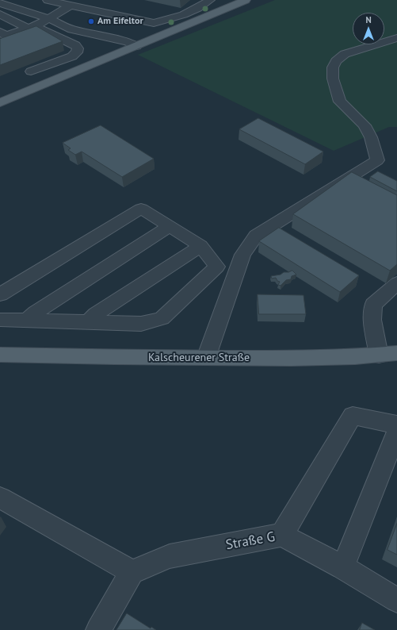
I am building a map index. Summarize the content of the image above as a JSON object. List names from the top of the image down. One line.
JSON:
{"streets":{"main road":["Kalscheurener Straße"],"street":["Straße G"]},"places":["Am Eifeltor"],"north":"top"}
